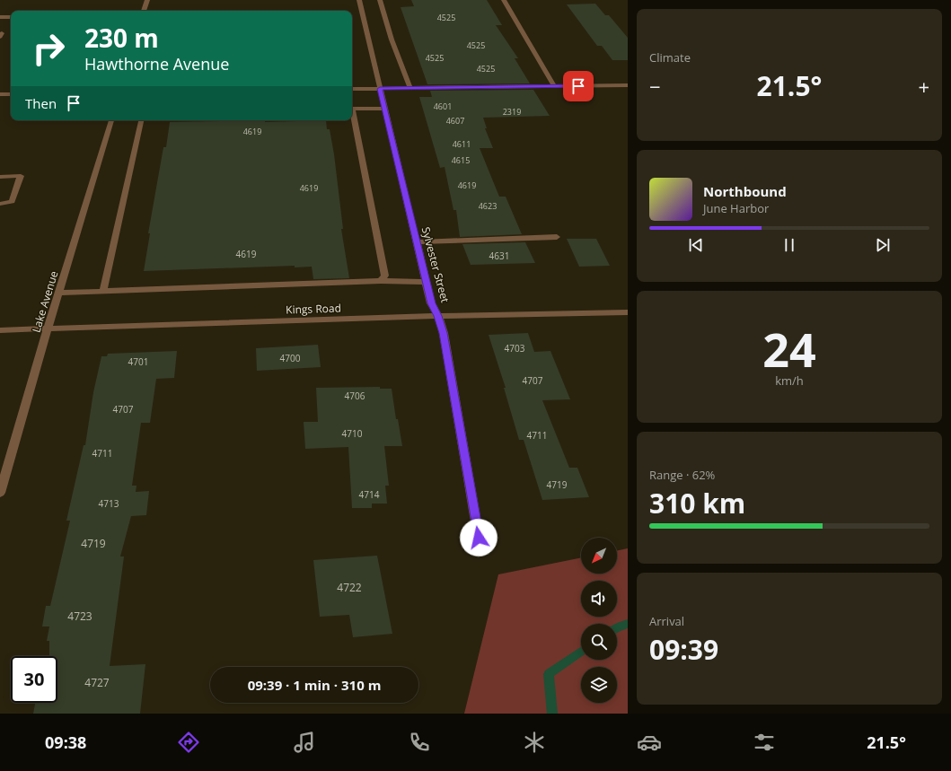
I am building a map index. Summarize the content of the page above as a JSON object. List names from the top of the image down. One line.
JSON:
{"streets":{"street":["Sylvester Street","Lake Avenue","Kings Road"]},"crossings":[["Sylvester Street","Kings Road"],["Lake Avenue","Kings Road"]],"house_numbers":["4525","4525","4525","4525","4601","2319","4607","4619","4611","4615","4619","4619","4623","4619","4631","4703","4700","4701","4707","4706","4707","4710","4711","4711","4719","4714","4713","4719","4722","4723","4727"],"north":"bottom left","page":{"tile":["Climate",["24","km/h"],["Range · 62%","310 km"],["Arrival","09:39"]],"turn":["230 m","Hawthorne Avenue"],"heat":["−","21.5°","+"],"then":"Then","song":["Northbound","June Harbor"],"limit":"30","trip":"09:39 · 1 min · 310 m","tabs":["09:38","21.5°"]}}
